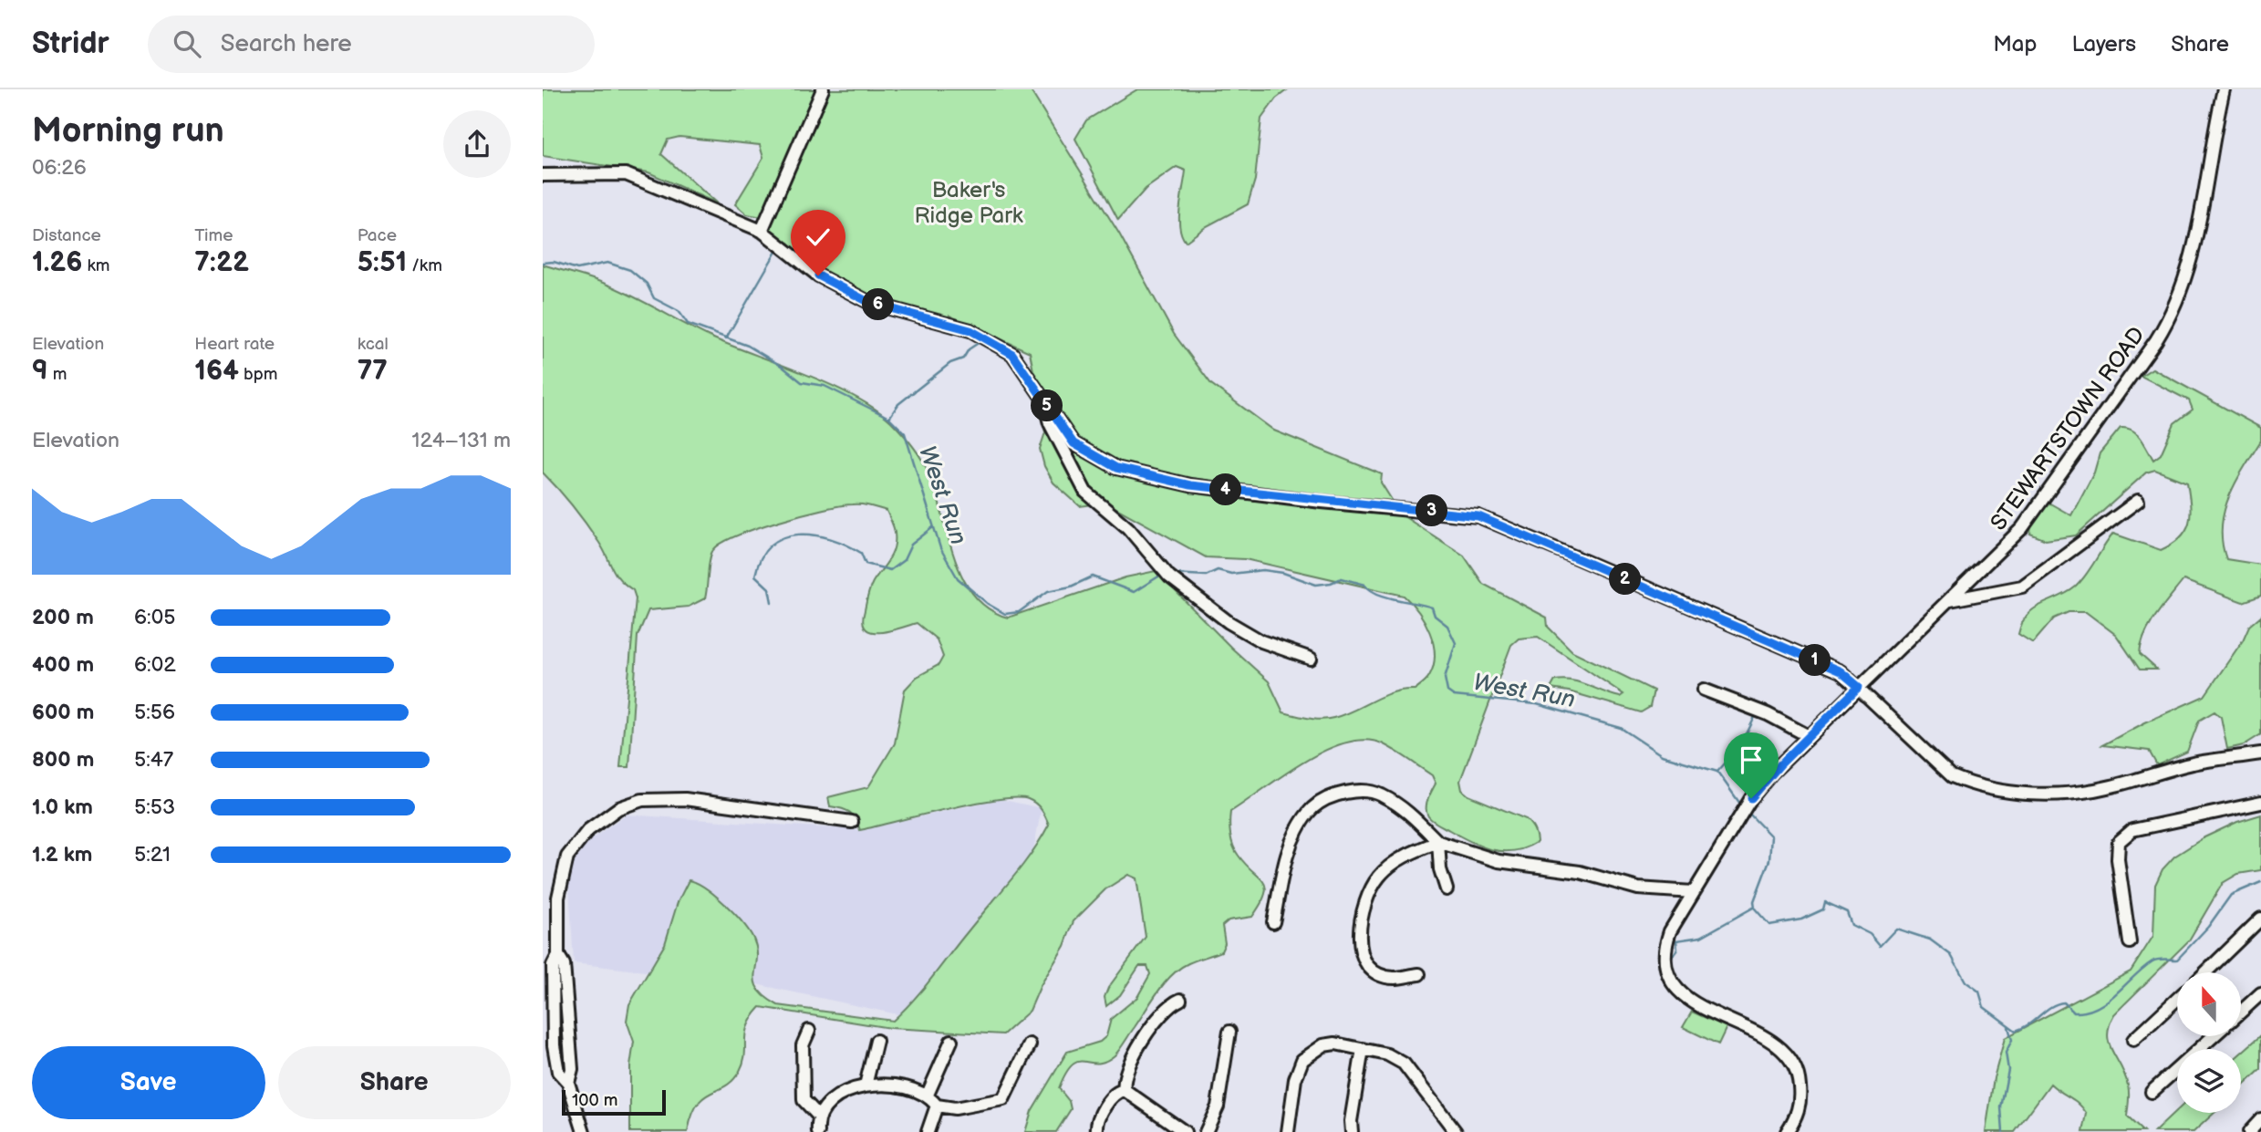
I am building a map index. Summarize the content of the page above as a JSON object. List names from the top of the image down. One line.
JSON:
{"streets":{"street":["STEWARTSTOWN ROAD"]},"water":["West Run"],"parks":["Baker's Ridge Park"],"scale_bar":"100 m","north":"top","page":{"header":"Stridr","search":"Search here","nav":["Map","Layers","Share"],"heading":["Morning run","06:26"],"stats":[["Distance","1.26 km"],["Time","7:22"],["Pace","5:51 /km"],["Elevation","9 m"],["Heart rate","164 bpm"],["kcal","77"]],"pins":["6","5","4","3","2","1"],"chart":["Elevation","124–131 m"],"list":[{"name":"200 m","note":"6:05"},{"name":"400 m","note":"6:02"},{"name":"600 m","note":"5:56"},{"name":"800 m","note":"5:47"},{"name":"1.0 km","note":"5:53"},{"name":"1.2 km","note":"5:21"}],"buttons":["Save","Share"],"scale":"100 m"}}
